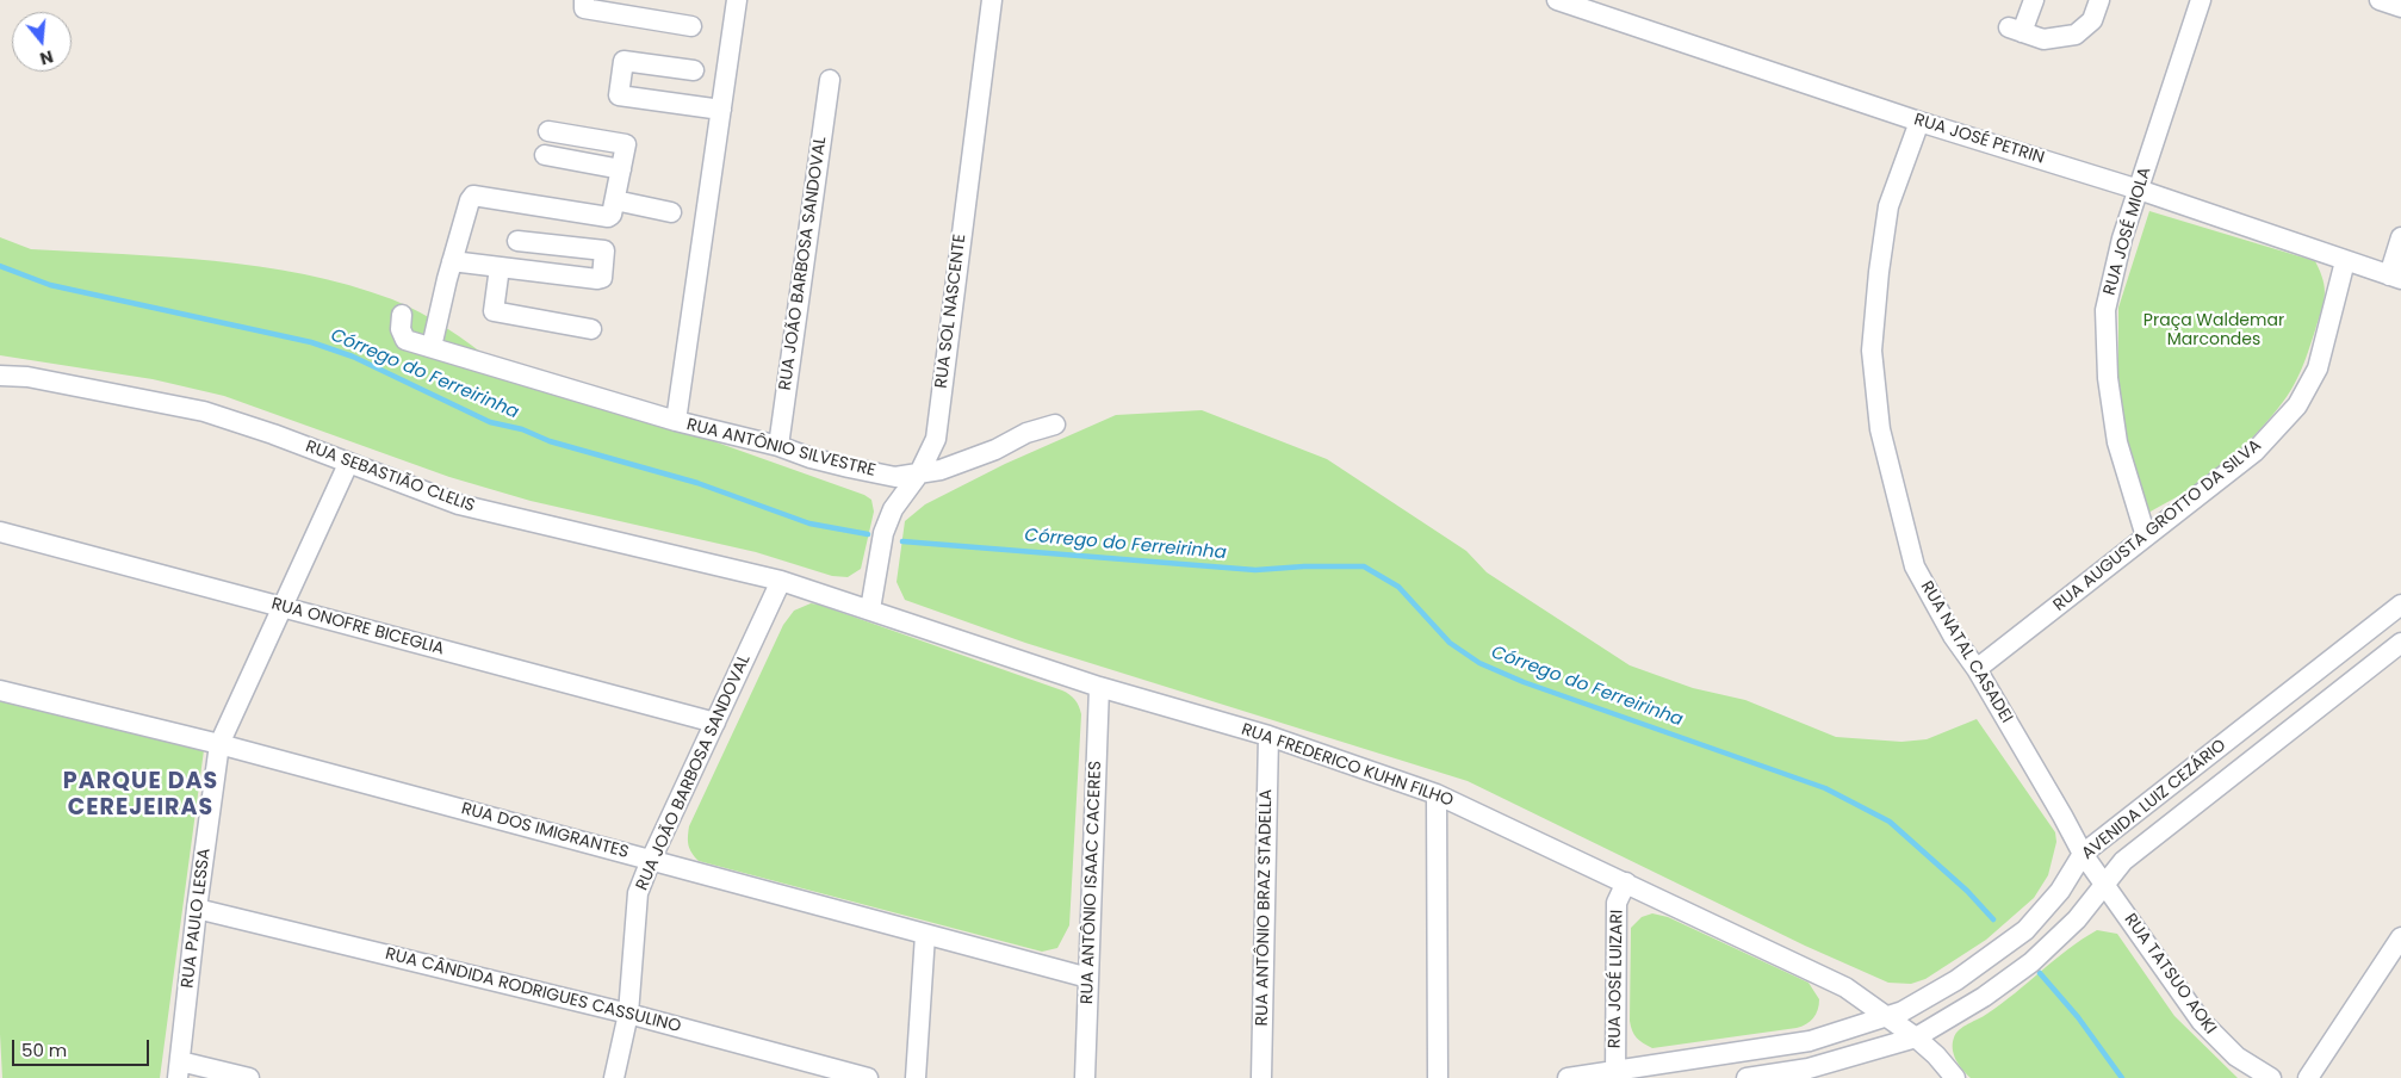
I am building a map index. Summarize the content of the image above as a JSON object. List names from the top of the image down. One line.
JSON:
{"streets":{"street":["RUA JOSÉ PETRIN","RUA JOSÉ MIOLA","RUA JOÃO BARBOSA SANDOVAL","RUA SOL NASCENTE","RUA ANTÔNIO SILVESTRE","RUA SEBASTIÃO CLELIS","RUA AUGUSTA GROTTO DA SILVA","RUA ONOFRE BICEGLIA","RUA NATAL CASADEI","RUA FREDERICO KUHN FILHO","AVENIDA LUIZ CEZÁRIO","RUA DOS IMIGRANTES","RUA ANTÔNIO ISAAC CACERES","RUA ANTÔNIO BRAZ STADELLA","RUA PAULO LESSA","RUA TATSUO AOKI","RUA JOSÉ LUIZARI","RUA CÂNDIDA RODRIGUES CASSULINO"]},"crossings":[["RUA JOSÉ PETRIN","RUA JOSÉ MIOLA"],["RUA JOSÉ PETRIN","RUA AUGUSTA GROTTO DA SILVA"],["RUA JOSÉ PETRIN","RUA NATAL CASADEI"],["RUA JOSÉ MIOLA","RUA AUGUSTA GROTTO DA SILVA"],["RUA JOÃO BARBOSA SANDOVAL","RUA ANTÔNIO SILVESTRE"],["RUA JOÃO BARBOSA SANDOVAL","RUA SEBASTIÃO CLELIS"],["RUA JOÃO BARBOSA SANDOVAL","RUA ONOFRE BICEGLIA"],["RUA JOÃO BARBOSA SANDOVAL","RUA FREDERICO KUHN FILHO"],["RUA JOÃO BARBOSA SANDOVAL","RUA DOS IMIGRANTES"],["RUA JOÃO BARBOSA SANDOVAL","RUA CÂNDIDA RODRIGUES CASSULINO"],["RUA SOL NASCENTE","RUA ANTÔNIO SILVESTRE"],["RUA SOL NASCENTE","RUA FREDERICO KUHN FILHO"],["RUA SEBASTIÃO CLELIS","RUA FREDERICO KUHN FILHO"],["RUA SEBASTIÃO CLELIS","RUA PAULO LESSA"],["RUA AUGUSTA GROTTO DA SILVA","RUA NATAL CASADEI"],["RUA ONOFRE BICEGLIA","RUA PAULO LESSA"],["RUA NATAL CASADEI","AVENIDA LUIZ CEZÁRIO"],["RUA NATAL CASADEI","RUA TATSUO AOKI"],["RUA FREDERICO KUHN FILHO","AVENIDA LUIZ CEZÁRIO"],["RUA FREDERICO KUHN FILHO","RUA ANTÔNIO ISAAC CACERES"],["RUA FREDERICO KUHN FILHO","RUA ANTÔNIO BRAZ STADELLA"],["RUA FREDERICO KUHN FILHO","RUA JOSÉ LUIZARI"],["AVENIDA LUIZ CEZÁRIO","RUA TATSUO AOKI"],["AVENIDA LUIZ CEZÁRIO","RUA JOSÉ LUIZARI"],["RUA DOS IMIGRANTES","RUA ANTÔNIO ISAAC CACERES"],["RUA DOS IMIGRANTES","RUA PAULO LESSA"],["RUA PAULO LESSA","RUA CÂNDIDA RODRIGUES CASSULINO"]],"districts":["PARQUE DAS CEREJEIRAS"],"water":["Córrego do Ferreirinha"],"parks":["Praça Waldemar Marcondes"],"scale_bar":"50 m","north":"bottom"}
